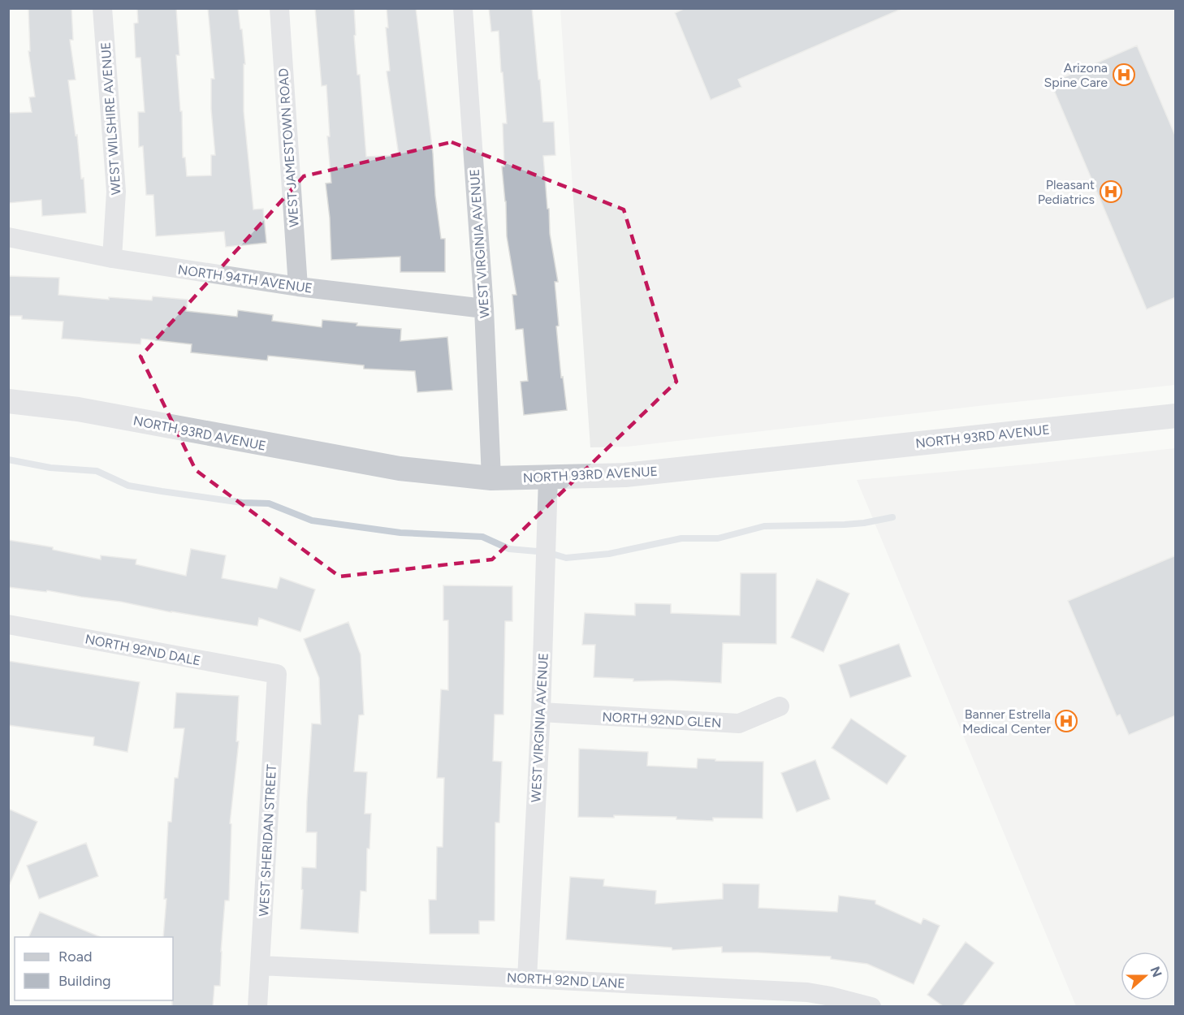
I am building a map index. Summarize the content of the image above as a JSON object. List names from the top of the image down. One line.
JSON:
{"streets":{"street":["WEST WILSHIRE AVENUE","WEST JAMESTOWN ROAD","WEST VIRGINIA AVENUE","NORTH 94TH AVENUE","NORTH 93RD AVENUE","NORTH 92ND DALE","NORTH 92ND GLEN","WEST SHERIDAN STREET","NORTH 92ND LANE"]},"crossings":[["WEST WILSHIRE AVENUE","NORTH 94TH AVENUE"],["WEST JAMESTOWN ROAD","NORTH 94TH AVENUE"],["WEST VIRGINIA AVENUE","NORTH 94TH AVENUE"],["WEST VIRGINIA AVENUE","NORTH 93RD AVENUE"],["WEST VIRGINIA AVENUE","NORTH 92ND GLEN"],["WEST VIRGINIA AVENUE","NORTH 92ND LANE"],["NORTH 92ND DALE","WEST SHERIDAN STREET"],["WEST SHERIDAN STREET","NORTH 92ND LANE"]],"places":{"hospital":["Arizona Spine Care","Pleasant Pediatrics","Banner Estrella Medical Center"]},"legend":["Road","Building"],"north":"right"}
